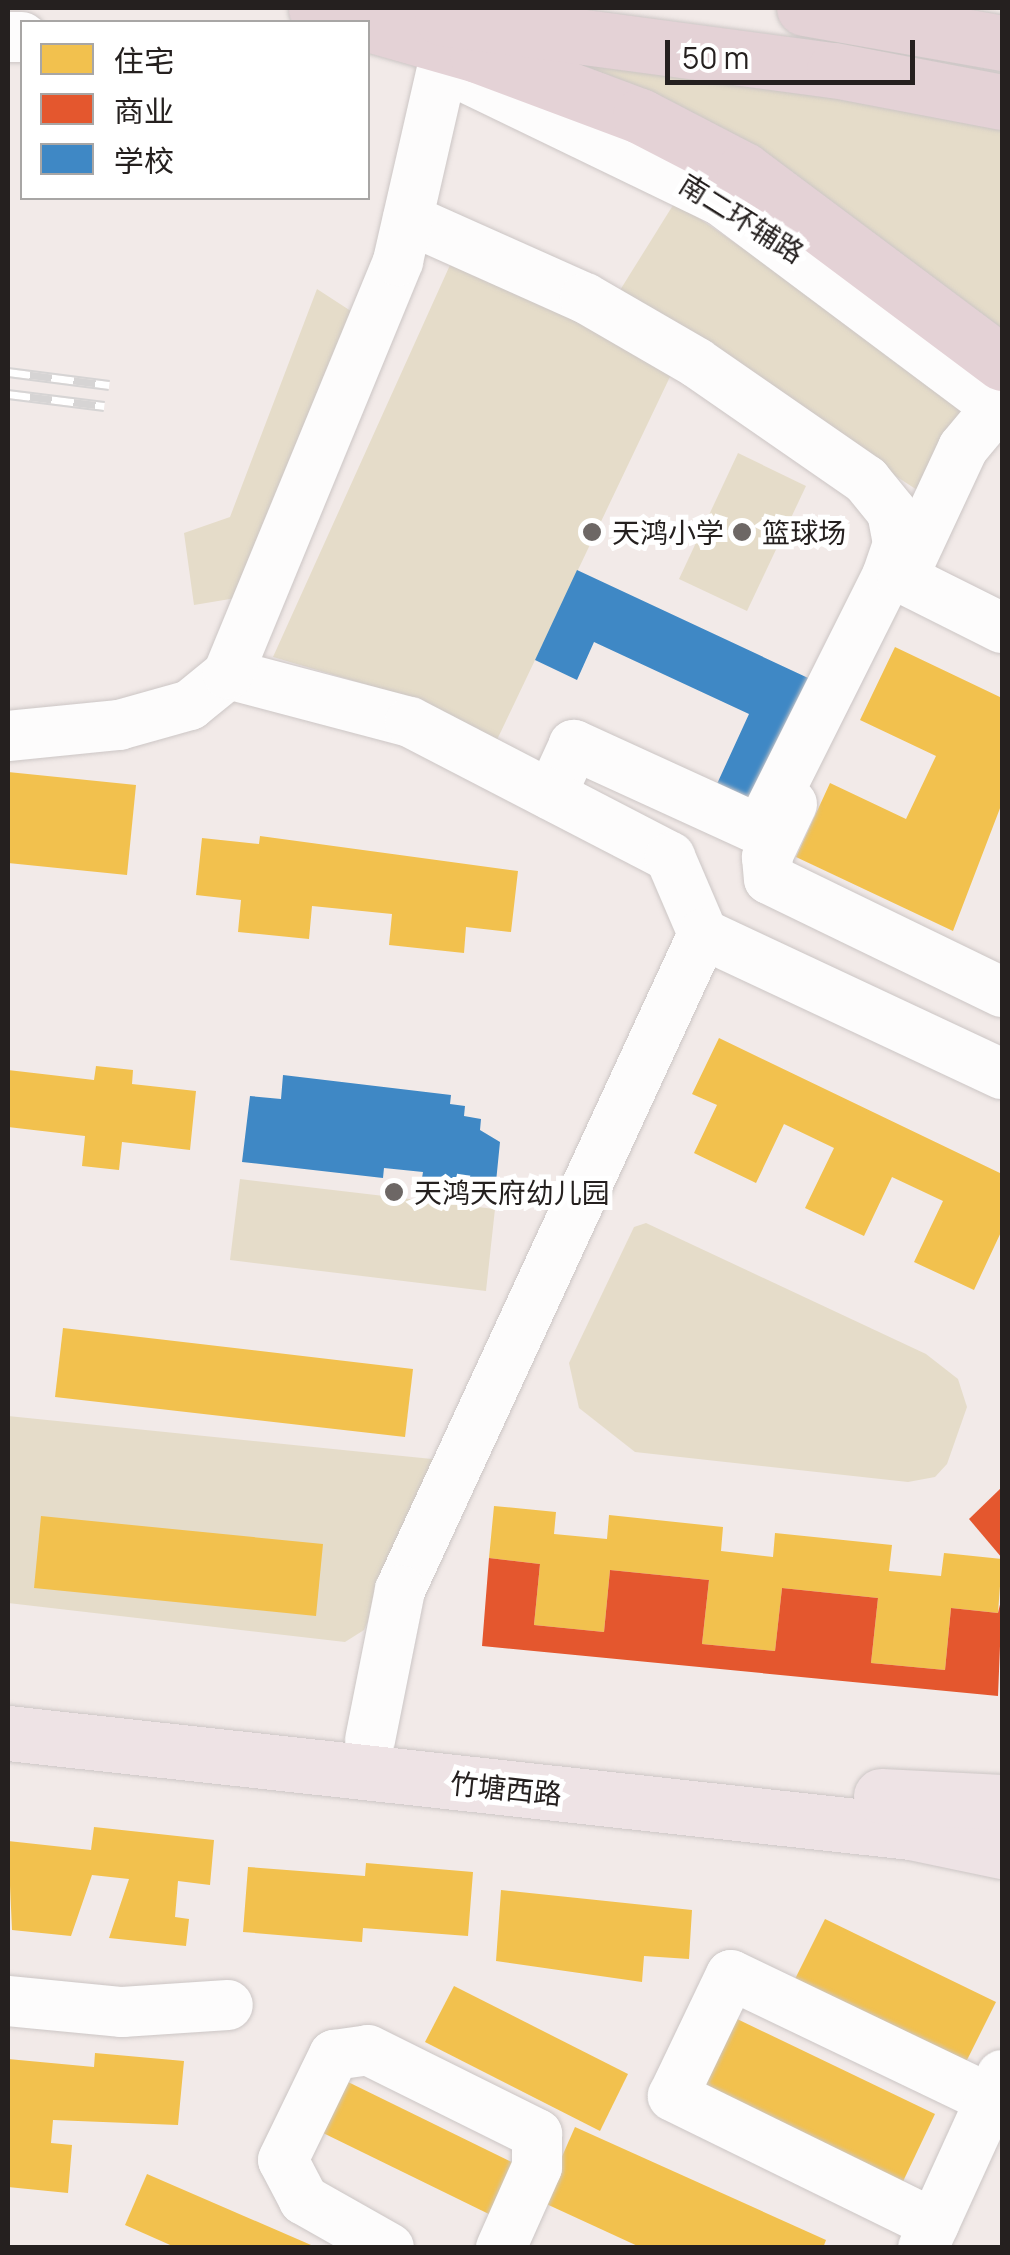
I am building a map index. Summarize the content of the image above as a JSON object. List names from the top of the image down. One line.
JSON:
{"streets":{"main road":["竹塘西路"],"street":["南二环辅路"]},"places":["天鸿小学","篮球场","天鸿天府幼儿园"],"legend":["住宅","商业","学校"],"scale_bar":"50 m"}
